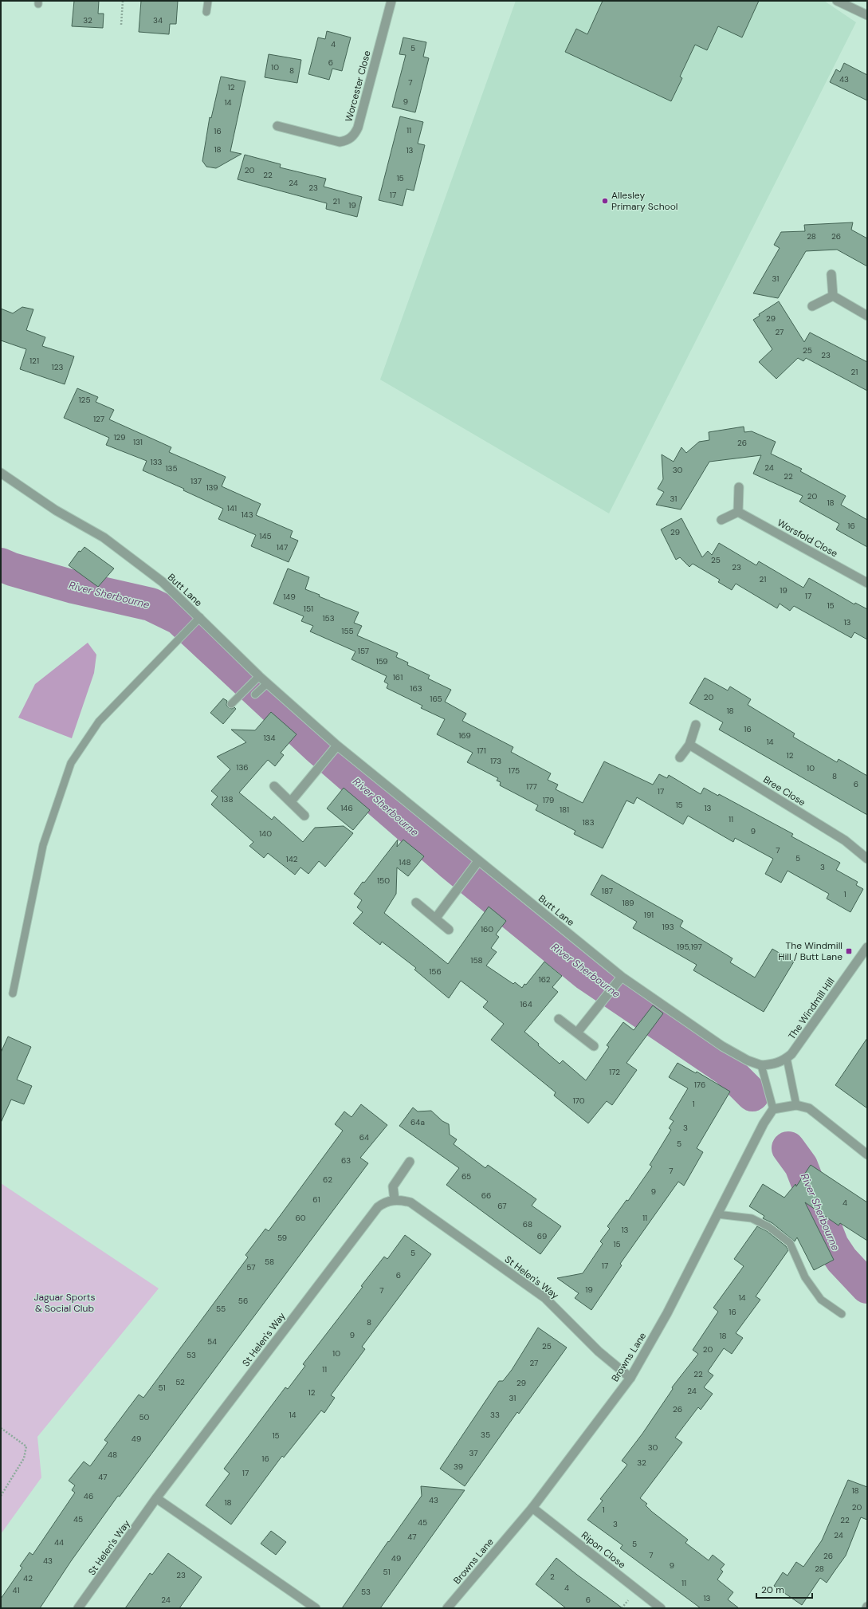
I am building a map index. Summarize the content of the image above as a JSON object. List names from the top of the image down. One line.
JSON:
{"streets":{"street":["Worcester Close","Worsfold Close","Butt Lane","Bree Close","The Windmill Hill","St Helen's Way","Browns Lane","Ripon Close"]},"crossings":[["Butt Lane","The Windmill Hill"],["St Helen's Way","Browns Lane"],["Browns Lane","Ripon Close"]],"water":["River Sherbourne"],"parks":["Jaguar Sports & Social Club"],"places":{"other":["Allesley Primary School"],"transit":["The Windmill Hill / Butt Lane"]},"house_numbers":["32","34","4","5","6","10","8","43","7","12","9","14","11","16","18","13","20","22","15","24","23","17","21","19","28","26","31","29","27","25","23","121","123","21","125","127","129","131","26","133","24","135","30","22","137","139","20","31","18","141","143","16","29","145","147","25","23","21","19","17","149","15","151","153","13","155","157","159","161","163","20","165","18","16","169","134","14","171","12","173","136","10","175","8","6","177","17","138","179","15","146","13","181","11","183","9","140","7","5","142","148","3","150","187","1","189","191","193","160","195,197","158","156","162","164","172","176","170","1","64a","3","64","5","63","7","65","62","9","66","61","4","67","60","11","68","13","69","59","15","5","58","17","57","6","19","7","14","56","55","16","8","9","18","54","25","20","10","53","27","11","22","52","29","51","24","12","31","26","14","33","50","35","15","49","30","37","48","16","32","39","17","47","18","46","43","18","20","1","45","22","45","3","24","47","44","5","7","26","49","43","9","28","51","23","2","42","11","4","41","53","13","24","6"],"scale_bar":"20 m"}
